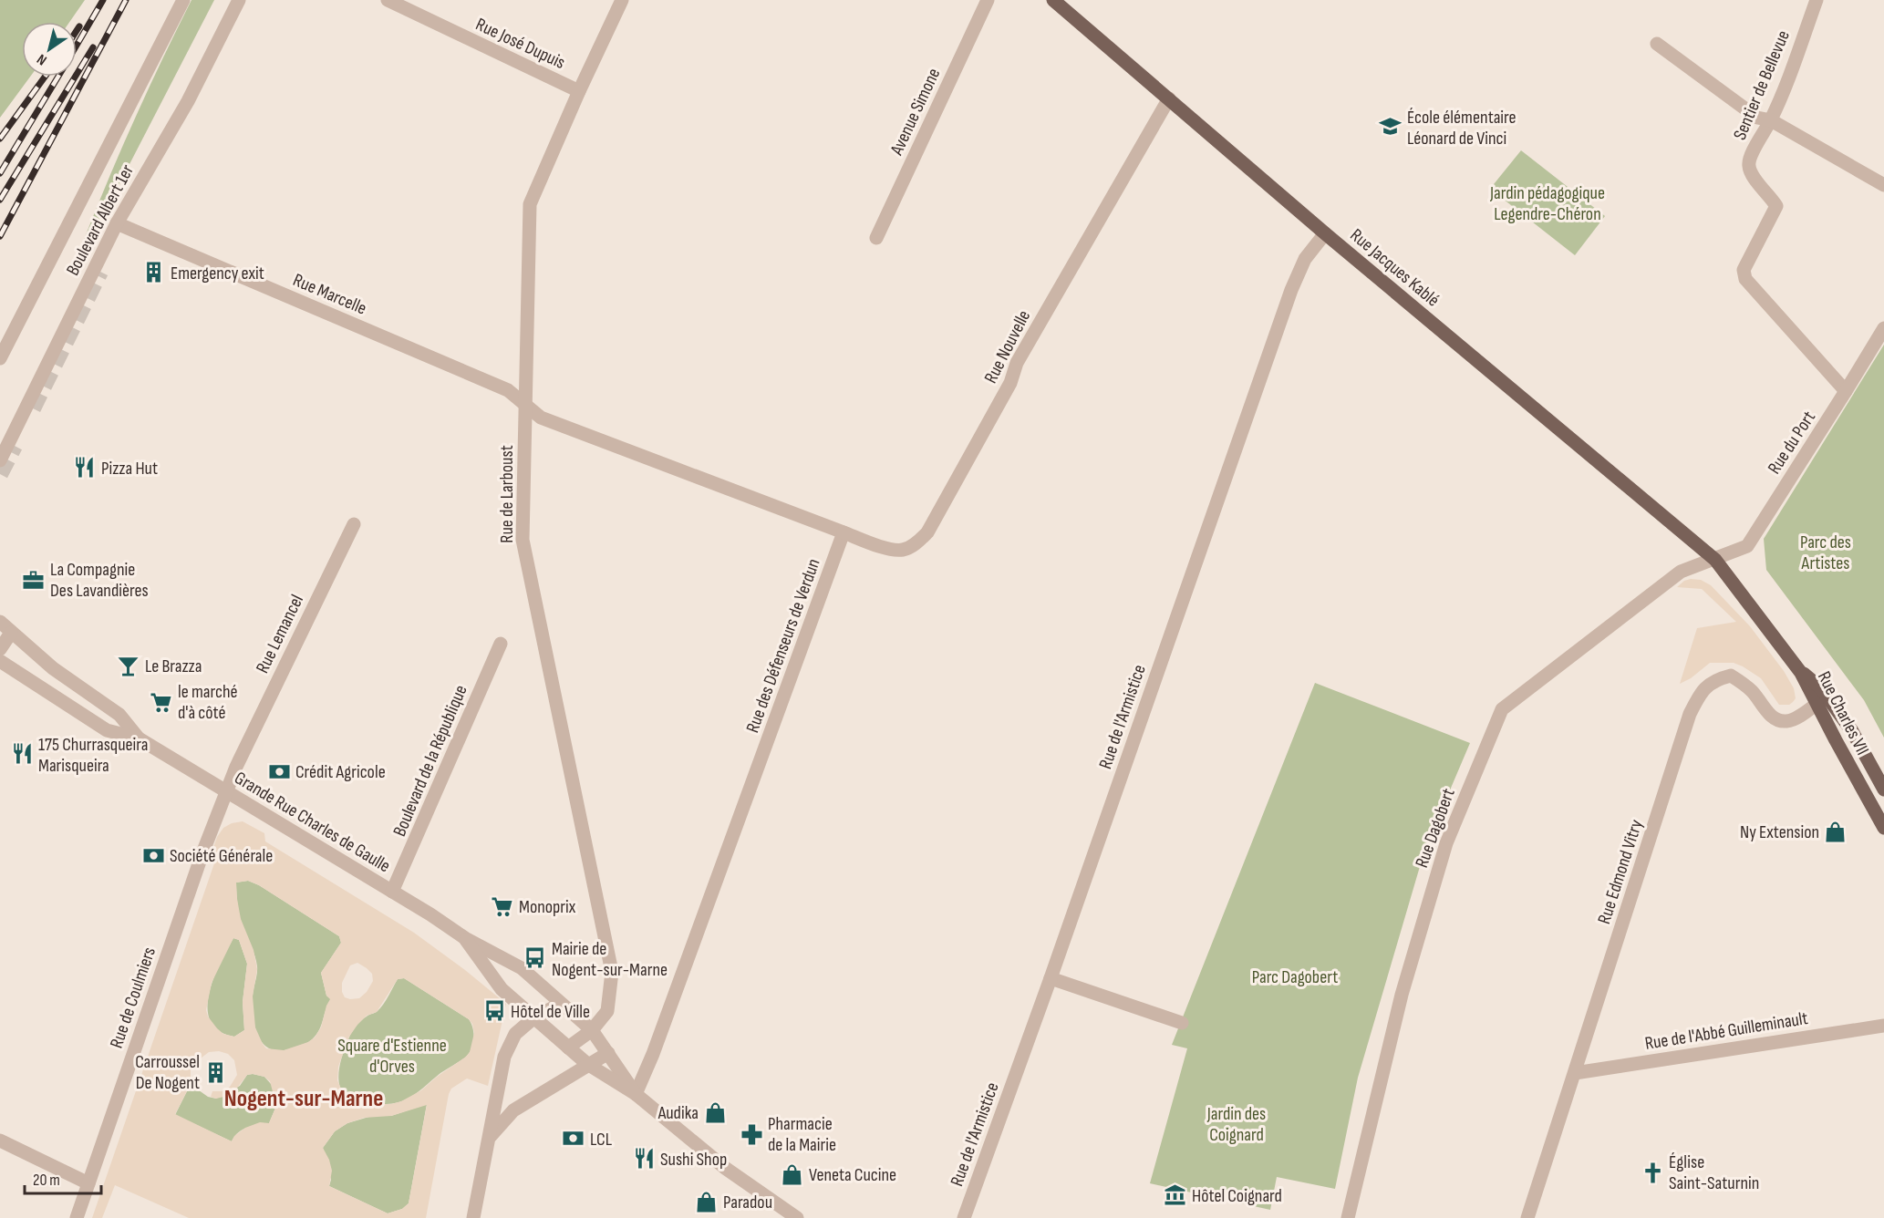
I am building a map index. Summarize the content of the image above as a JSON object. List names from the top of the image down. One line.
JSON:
{"streets":{"main road":["Rue Jacques Kablé","Rue Charles VII"],"street":["Rue José Dupuis","Sentier de Bellevue","Avenue Simone","Boulevard Albert 1er","Rue Marcelle","Rue Nouvelle","Rue du Port","Rue de Larboust","Rue Lemancel","Rue des Défenseurs de Verdun","Rue de l'Armistice","Boulevard de la République","Grande Rue Charles de Gaulle","Rue Dagobert","Rue Edmond Vitry","Rue de Coulmiers","Rue de l'Abbé Guilleminault"]},"crossings":[["Rue José Dupuis","Rue de Larboust"],["Sentier de Bellevue","Rue du Port"],["Boulevard Albert 1er","Rue Marcelle"],["Rue Jacques Kablé","Rue Nouvelle"],["Rue Jacques Kablé","Rue du Port"],["Rue Jacques Kablé","Rue Charles VII"],["Rue Jacques Kablé","Rue de l'Armistice"],["Rue Jacques Kablé","Rue Dagobert"],["Rue Marcelle","Rue de Larboust"],["Rue Nouvelle","Rue des Défenseurs de Verdun"],["Rue du Port","Rue Charles VII"],["Rue du Port","Rue Dagobert"],["Rue de Larboust","Grande Rue Charles de Gaulle"],["Rue Lemancel","Grande Rue Charles de Gaulle"],["Rue Lemancel","Rue de Coulmiers"],["Rue des Défenseurs de Verdun","Grande Rue Charles de Gaulle"],["Rue Charles VII","Rue Dagobert"],["Rue Charles VII","Rue Edmond Vitry"],["Boulevard de la République","Grande Rue Charles de Gaulle"],["Grande Rue Charles de Gaulle","Rue de Coulmiers"],["Rue Edmond Vitry","Rue de l'Abbé Guilleminault"]],"districts":["Nogent-sur-Marne"],"parks":["Jardin pédagogique Legendre-Chéron","Parc des Artistes","Parc Dagobert","Square d'Estienne d'Orves","Jardin des Coignard"],"places":{"school or university":["École élémentaire Léonard de Vinci"],"building":["Emergency exit","Carroussel De Nogent"],"restaurant":["Pizza Hut","175 Churrasqueira Marisqueira","Sushi Shop"],"office":["La Compagnie Des Lavandières"],"bar":["Le Brazza"],"supermarket":["le marché d'à côté","Monoprix"],"bank":["Crédit Agricole","Société Générale","LCL"],"shop":["Ny Extension","Audika","Veneta Cucine","Paradou"],"bus stop":["Mairie de Nogent-sur-Marne","Hôtel de Ville"],"pharmacy":["Pharmacie de la Mairie"],"church":["Église Saint-Saturnin"],"museum":["Hôtel Coignard"]},"scale_bar":"20 m","north":"bottom left"}
